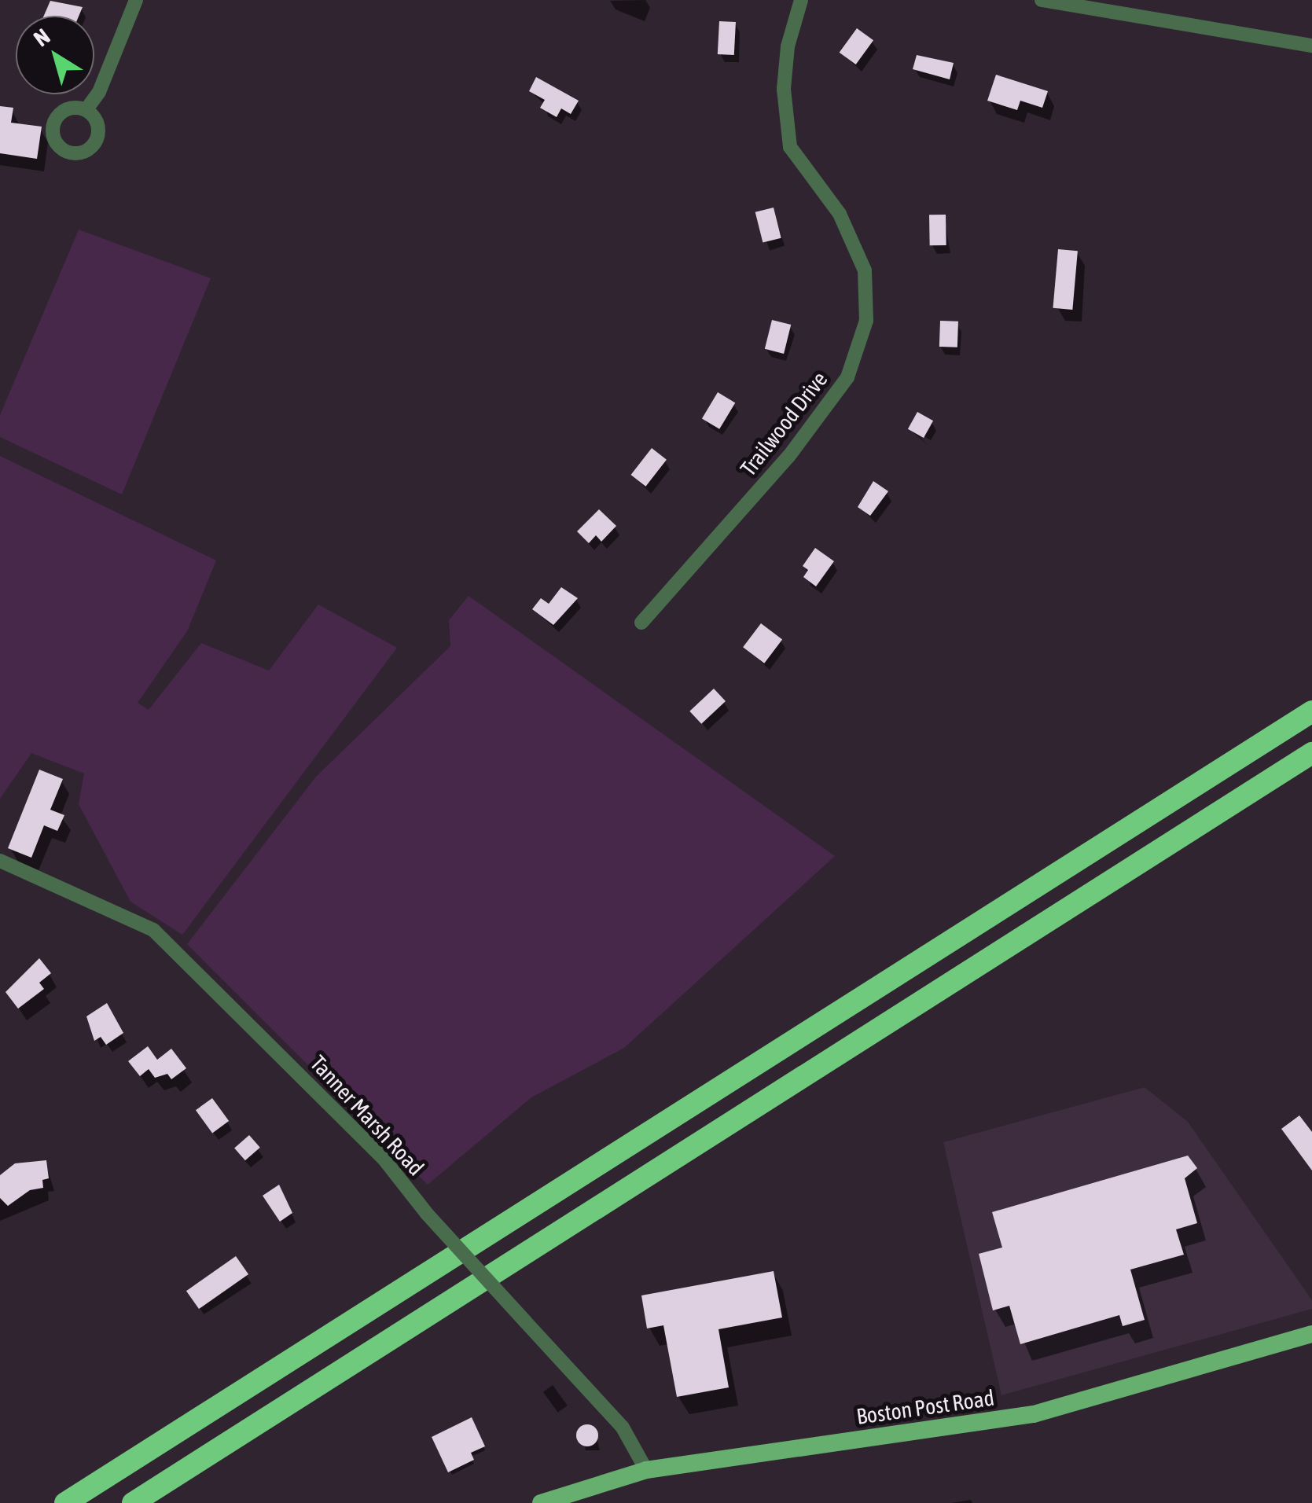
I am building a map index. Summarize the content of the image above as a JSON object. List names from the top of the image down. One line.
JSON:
{"streets":{"main road":["Boston Post Road"],"street":["Trailwood Drive","Tanner Marsh Road"]},"crossings":[["Tanner Marsh Road","Boston Post Road"]],"north":"top left"}
